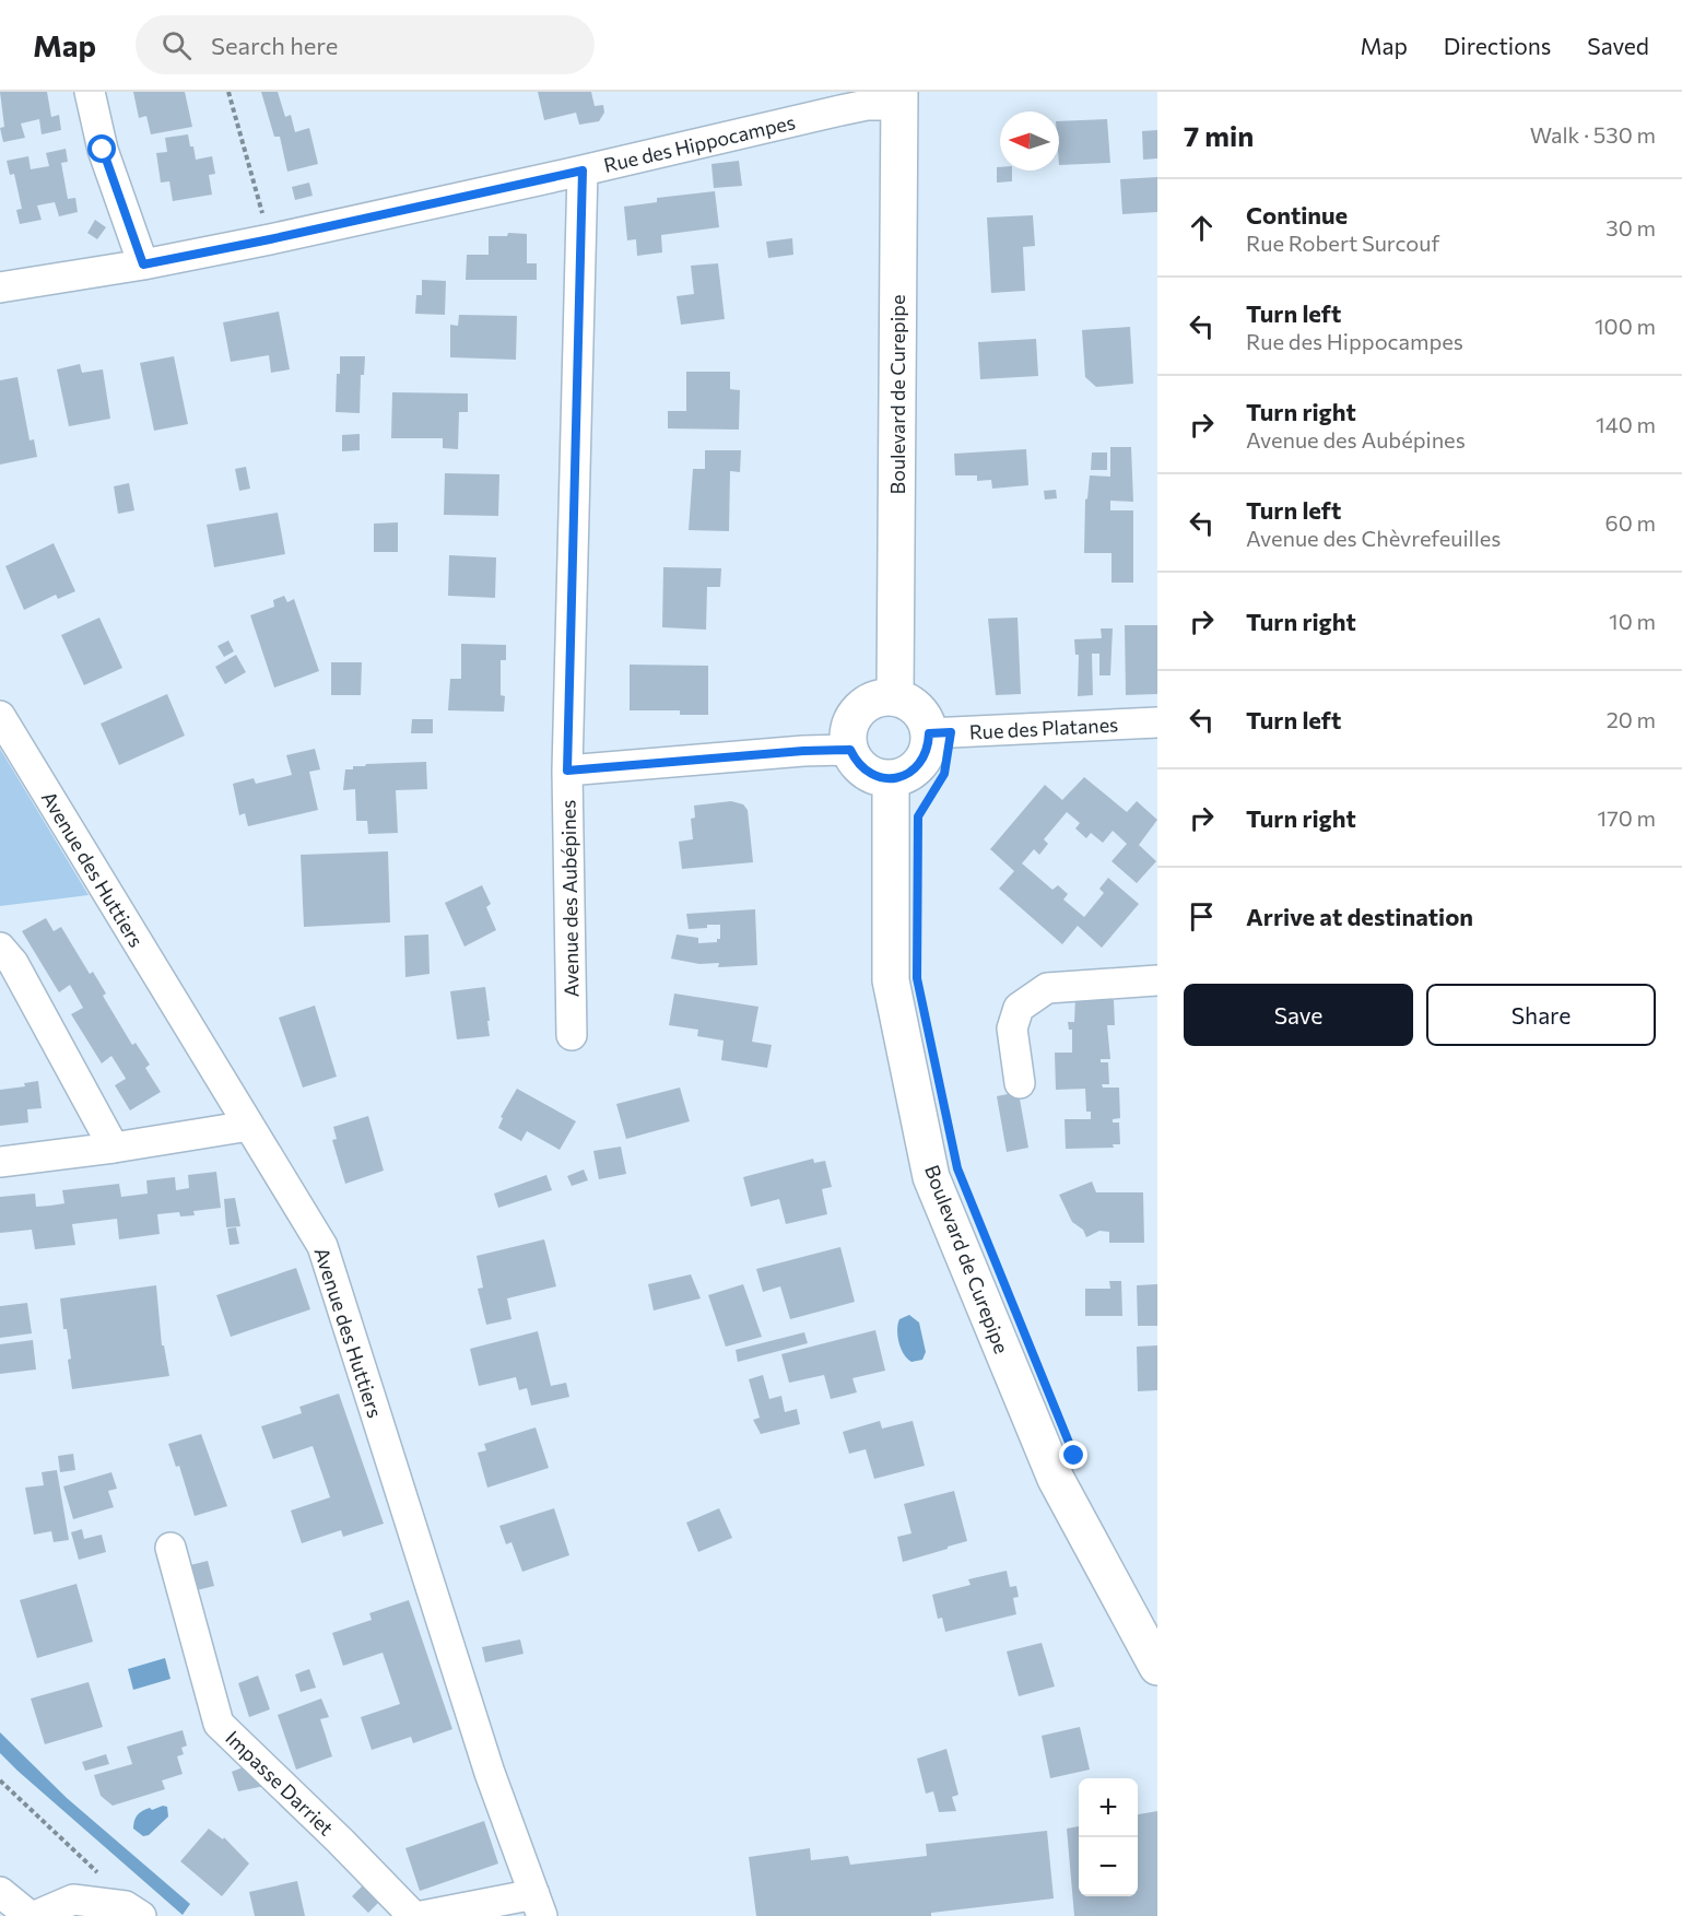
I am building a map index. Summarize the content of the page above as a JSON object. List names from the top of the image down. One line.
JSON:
{"streets":{"main road":["Boulevard de Curepipe"],"street":["Rue des Hippocampes","Rue des Platanes","Avenue des Huttiers","Avenue des Aubépines","Impasse Darriet"]},"crossings":[["Rue des Hippocampes","Boulevard de Curepipe"],["Rue des Hippocampes","Avenue des Aubépines"],["Boulevard de Curepipe","Rue des Platanes"]],"north":"left","page":{"header":"Map","search":"Search here","nav":["Map","Directions","Saved"],"heading":["7 min","Walk · 530 m"],"list":[["Continue","Rue Robert Surcouf","30 m"],["Turn left","Rue des Hippocampes","100 m"],["Turn right","Avenue des Aubépines","140 m"],["Turn left","Avenue des Chèvrefeuilles","60 m"],["Turn right","10 m"],["Turn left","20 m"],["Turn right","170 m"],"Arrive at destination"],"buttons":["Save","Share"],"map_buttons":["+","−"]}}
